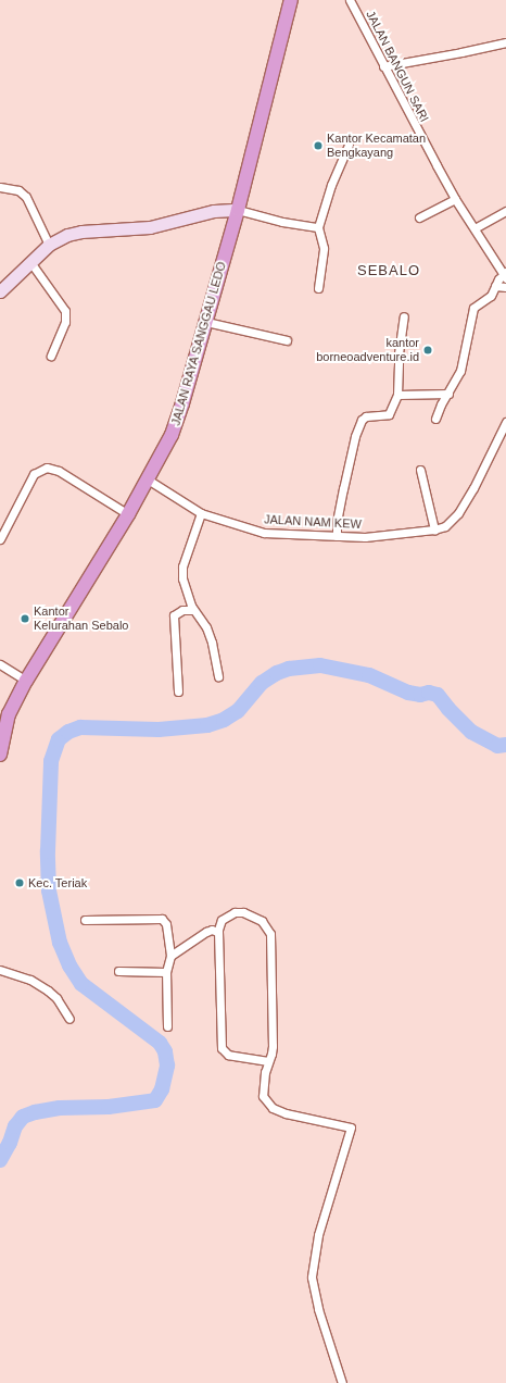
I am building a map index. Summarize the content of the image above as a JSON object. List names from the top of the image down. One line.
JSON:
{"streets":{"highway":["JALAN RAYA SANGGAU LEDO"],"street":["JALAN BANGUN SARI","JALAN NAM KEW"]},"crossings":[["JALAN RAYA SANGGAU LEDO","JALAN NAM KEW"]],"districts":["SEBALO"],"places":["Kantor Kecamatan Bengkayang","kantor borneoadventure.id","Kantor Kelurahan Sebalo","Kec. Teriak"]}
